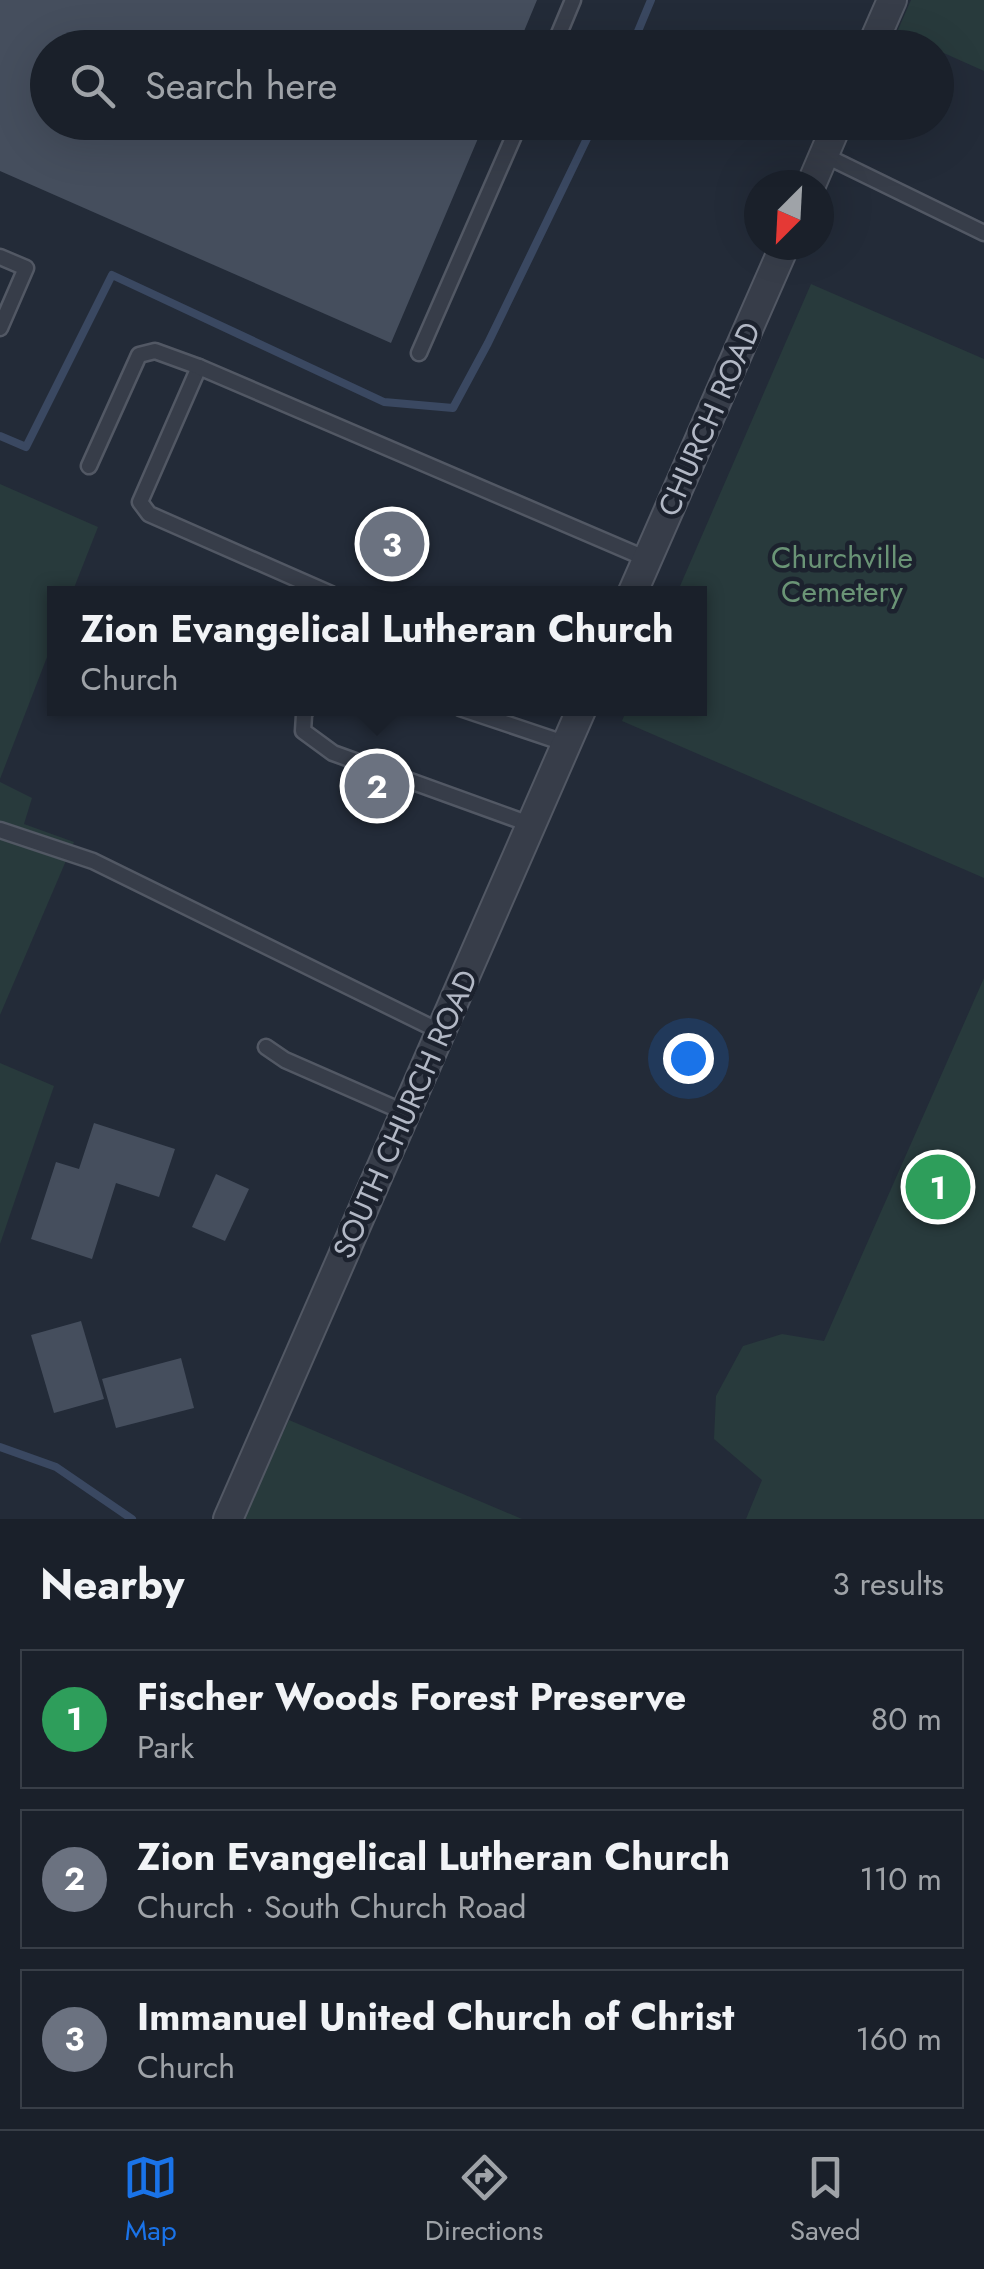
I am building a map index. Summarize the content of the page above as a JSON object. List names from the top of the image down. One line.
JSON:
{"streets":{"street":["CHURCH ROAD","SOUTH CHURCH ROAD"]},"parks":["Churchville Cemetery"],"north":"bottom left","page":{"search":"Search here","pins":["3","2","1"],"popup":["Zion Evangelical Lutheran Church","Church"],"heading":["Nearby","3 results"],"list":[{"mark":"1","name":"Fischer Woods Forest Preserve","note":"Park","value":"80 m"},{"mark":"2","name":"Zion Evangelical Lutheran Church","note":"Church · South Church Road","value":"110 m"},{"mark":"3","name":"Immanuel United Church of Christ","note":"Church","value":"160 m"}],"nav":["Map","Directions","Saved"]}}
